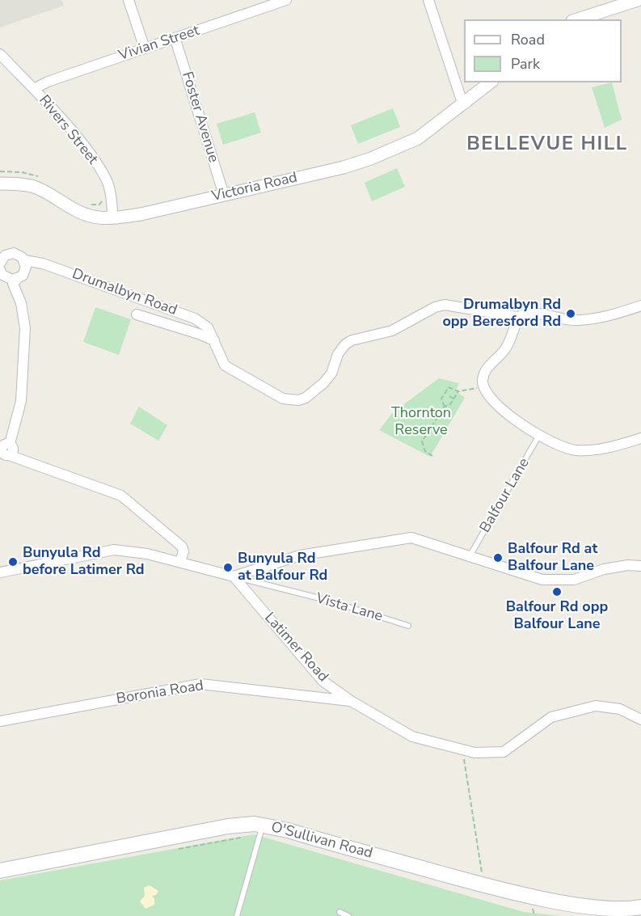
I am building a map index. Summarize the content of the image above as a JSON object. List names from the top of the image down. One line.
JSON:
{"streets":{"main road":["O'Sullivan Road"],"street":["Vivian Street","Foster Avenue","Rivers Street","Victoria Road","Drumalbyn Road","Latimer Road","Boronia Road"],"lane":["Balfour Lane","Vista Lane"]},"crossings":[["Vivian Street","Foster Avenue"],["Vivian Street","Rivers Street"],["Foster Avenue","Victoria Road"],["Rivers Street","Victoria Road"],["Vista Lane","Latimer Road"],["Latimer Road","Boronia Road"]],"districts":["BELLEVUE HILL"],"parks":["Thornton Reserve"],"places":["Drumalbyn Rd opp Beresford Rd","Balfour Rd at Balfour Lane","Bunyula Rd before Latimer Rd","Bunyula Rd at Balfour Rd","Balfour Rd opp Balfour Lane"],"legend":["Road","Park"]}
